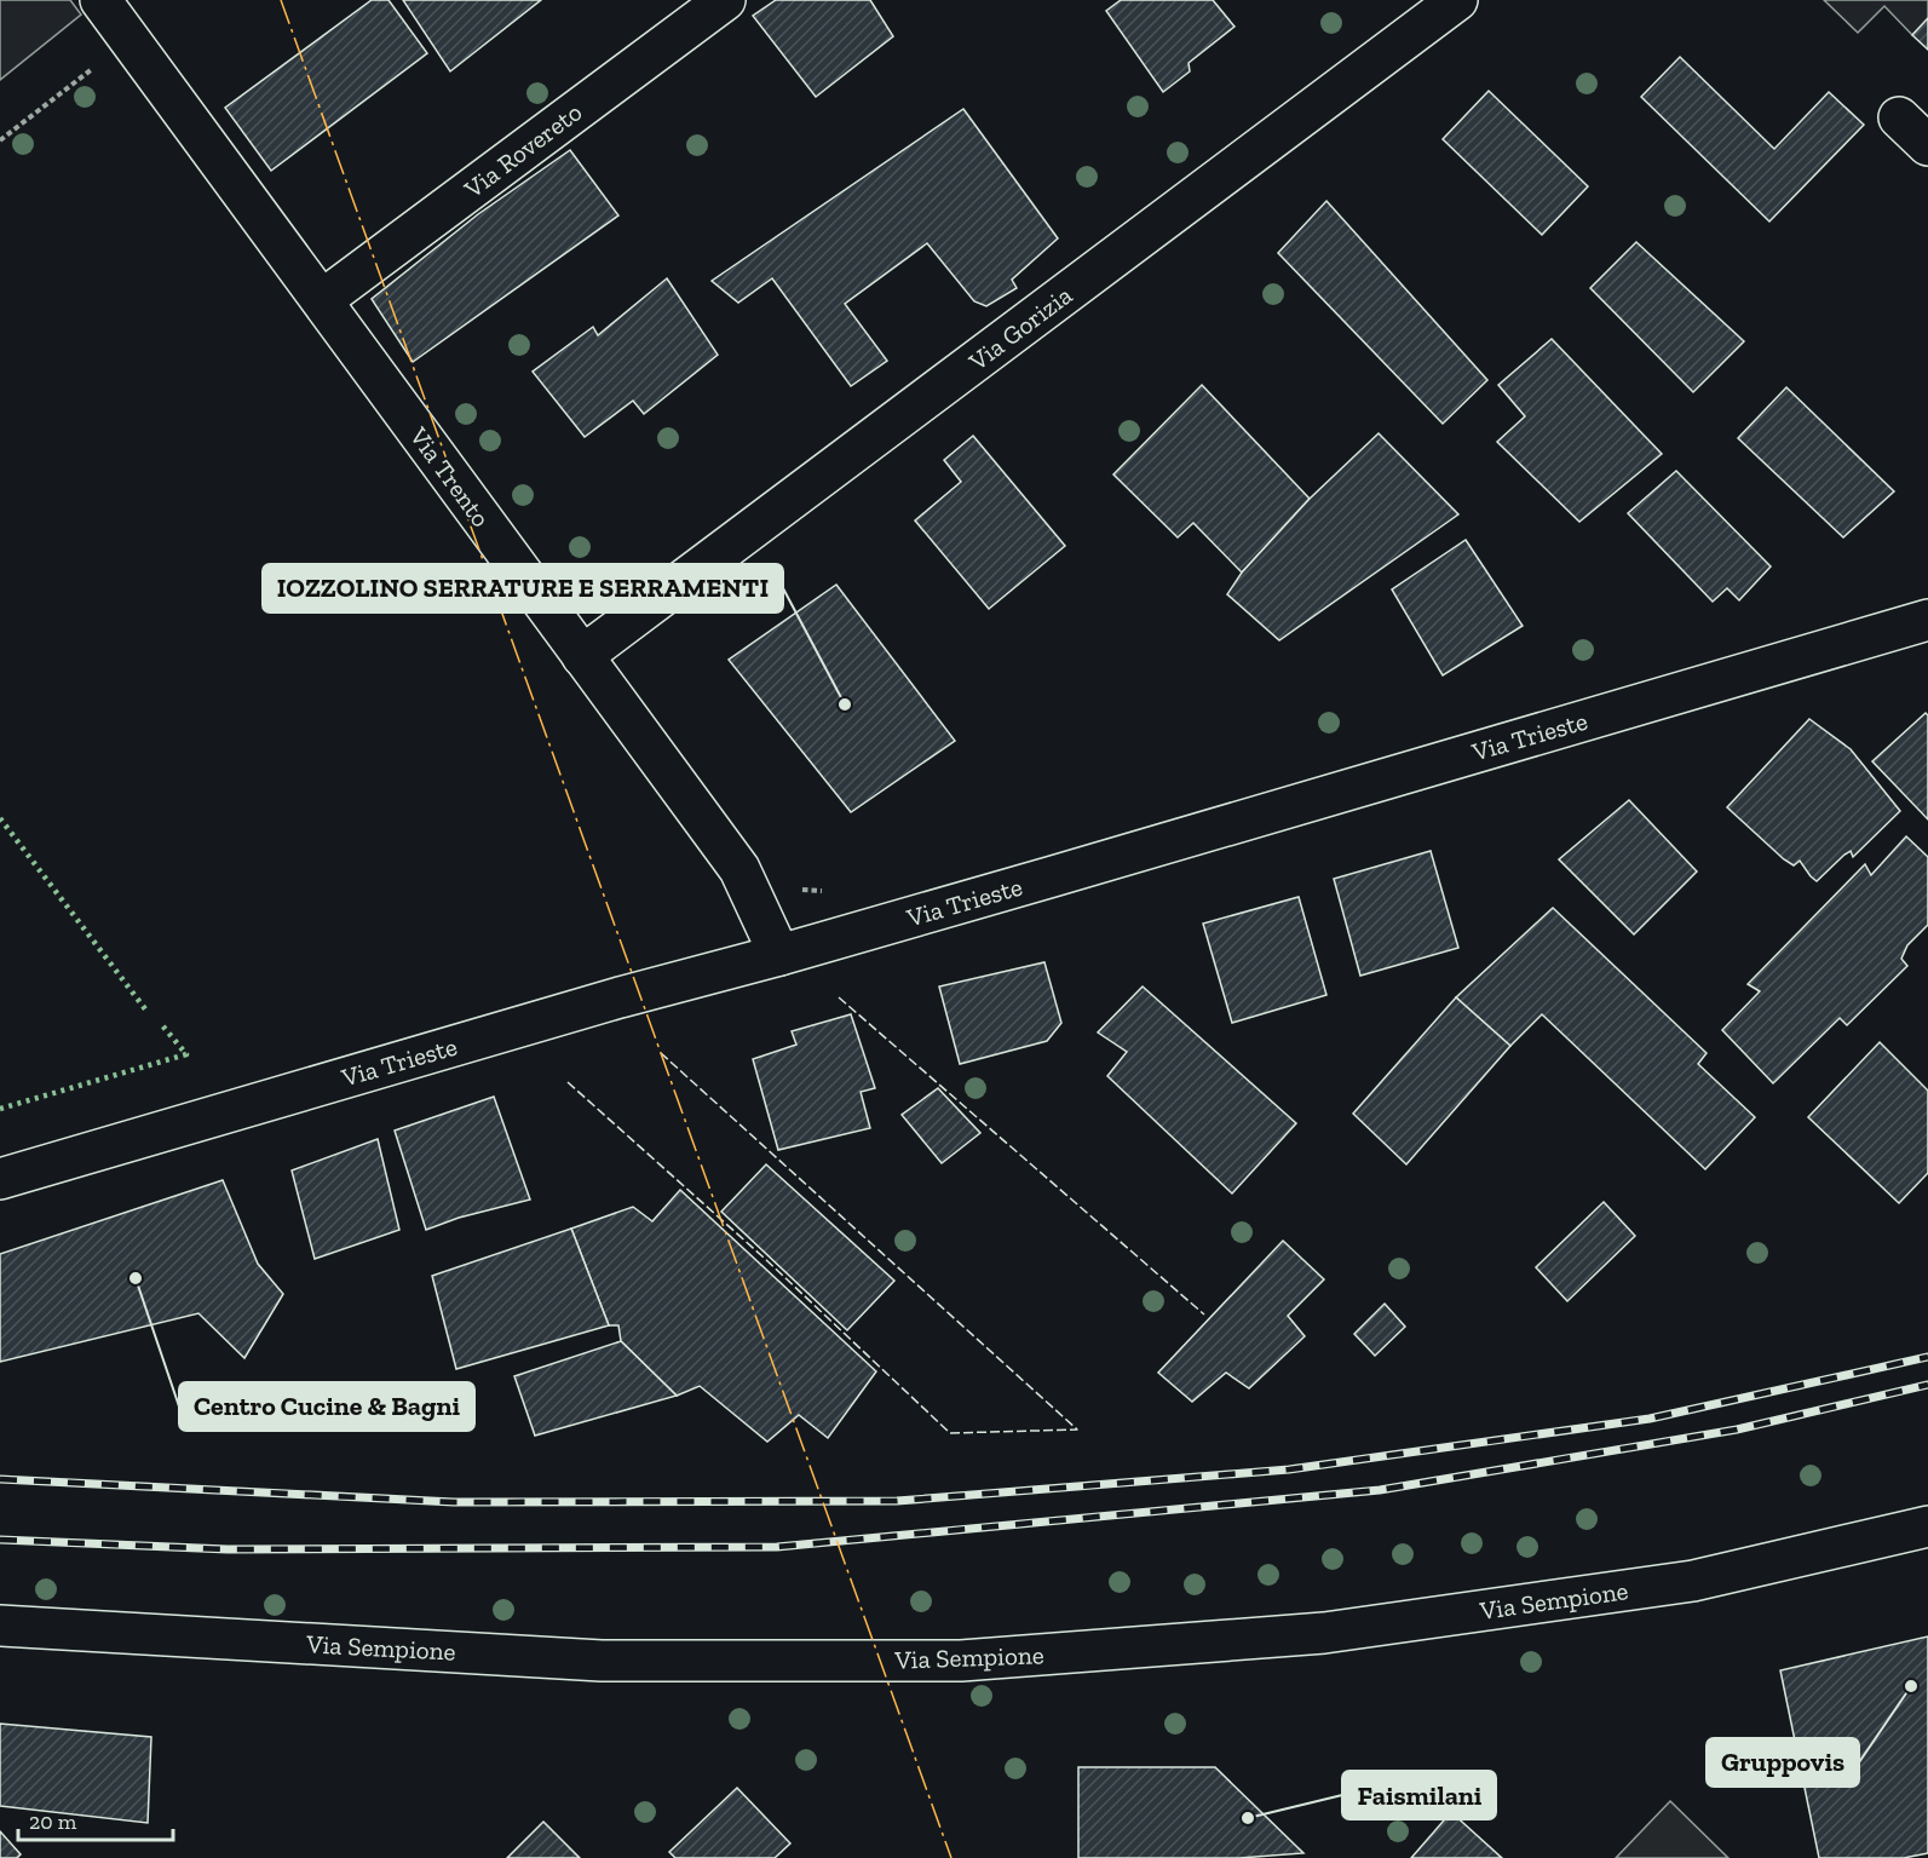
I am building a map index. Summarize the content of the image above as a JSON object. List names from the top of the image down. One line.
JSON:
{"streets":{"street":["Via Rovereto","Via Gorizia","Via Trento","Via Trieste","Via Sempione"]},"crossings":[["Via Rovereto","Via Trento"],["Via Gorizia","Via Trento"],["Via Trento","Via Trieste"]],"places":["IOZZOLINO SERRATURE E SERRAMENTI","Centro Cucine & Bagni","Gruppovis","Faismilani"],"scale_bar":"20 m"}
